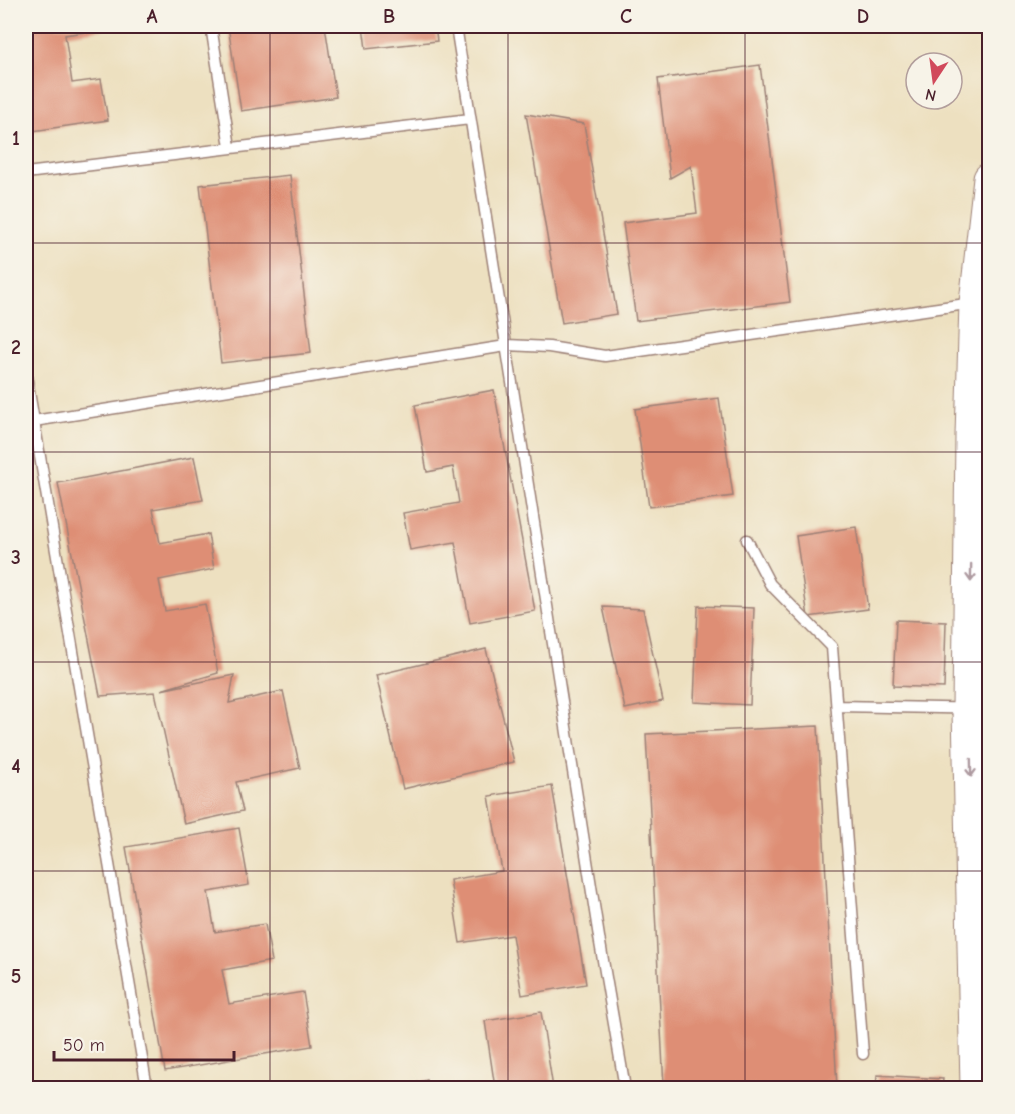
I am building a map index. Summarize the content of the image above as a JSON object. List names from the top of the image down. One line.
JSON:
{"scale_bar":"50 m","north":"bottom","grid":{"columns":["A","B","C","D"],"rows":["1","2","3","4","5"]}}
